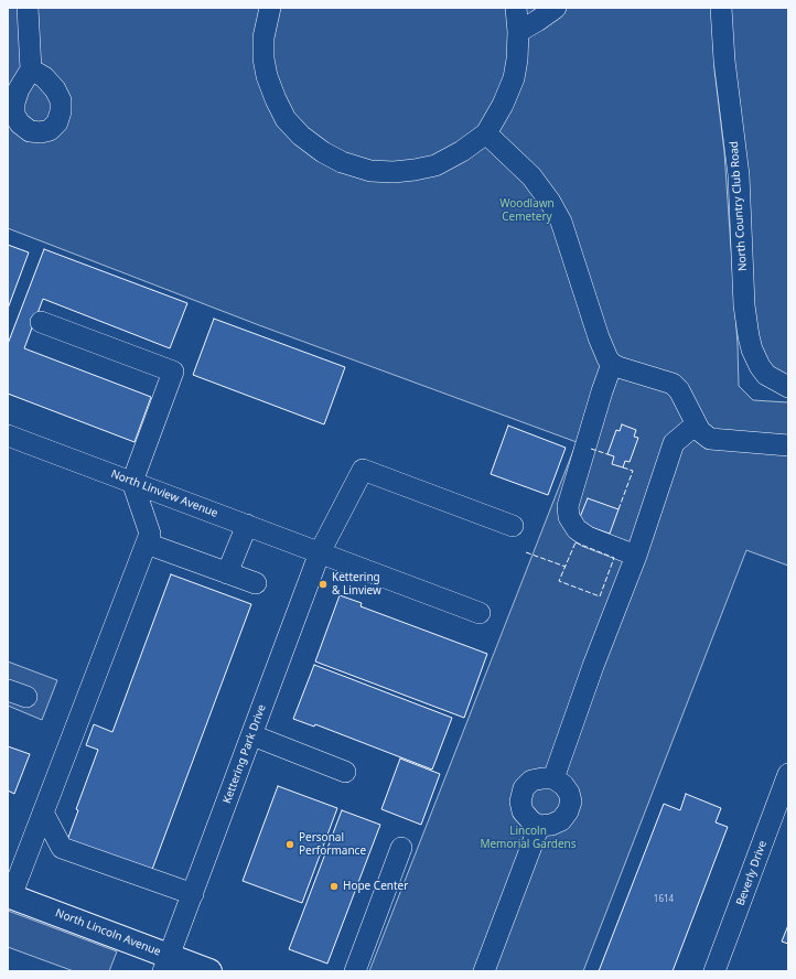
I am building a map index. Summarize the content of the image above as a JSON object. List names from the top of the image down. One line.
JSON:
{"streets":{"main road":["North Lincoln Avenue"],"street":["North Country Club Road","North Linview Avenue","Kettering Park Drive","Beverly Drive"]},"crossings":[["North Linview Avenue","Kettering Park Drive"],["Kettering Park Drive","North Lincoln Avenue"]],"parks":["Woodlawn Cemetery","Lincoln Memorial Gardens"],"places":["Kettering & Linview","Personal Performance","Hope Center"],"house_numbers":["1614"]}
